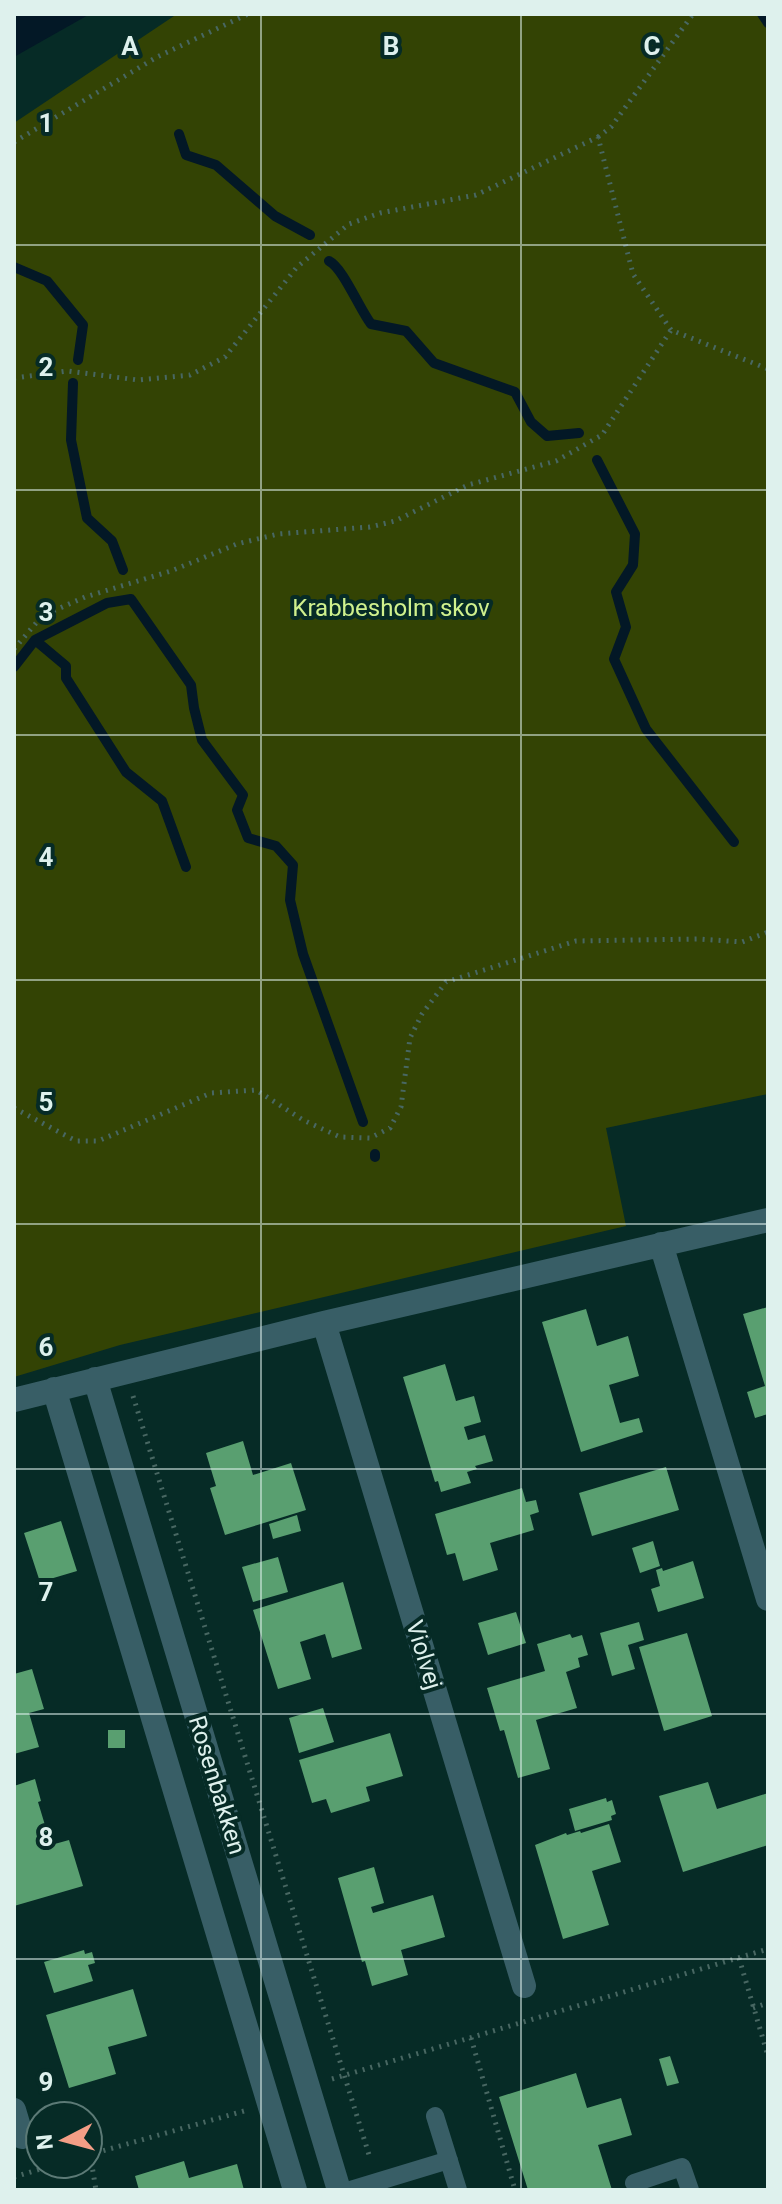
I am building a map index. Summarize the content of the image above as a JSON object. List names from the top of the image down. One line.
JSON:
{"streets":{"street":["Violvej","Rosenbakken"]},"parks":["Krabbesholm skov"],"north":"left","grid":{"columns":["A","B","C"],"rows":["1","2","3","4","5","6","7","8","9"]}}
